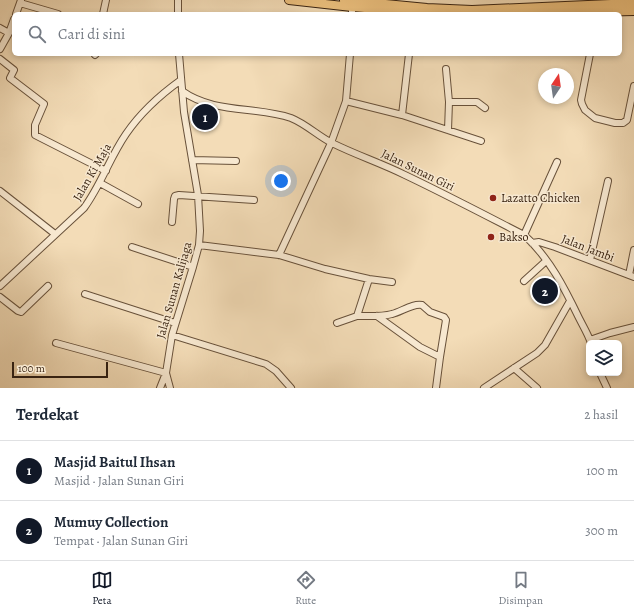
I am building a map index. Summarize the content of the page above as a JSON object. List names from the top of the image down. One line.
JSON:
{"streets":{"street":["Jalan Sunan Giri","Jalan Ki Maja","Jalan Jambi","Jalan Sunan Kalijaga"]},"crossings":[["Jalan Sunan Giri","Jalan Jambi"],["Jalan Sunan Giri","Jalan Sunan Kalijaga"],["Jalan Ki Maja","Jalan Sunan Kalijaga"]],"places":["Lazatto Chicken","Bakso"],"scale_bar":"100 m","north":"top","page":{"search":"Cari di sini","pins":["1","2"],"scale":"100 m","heading":["Terdekat","2 hasil"],"list":[{"mark":"1","name":"Masjid Baitul Ihsan","note":"Masjid · Jalan Sunan Giri","value":"100 m"},{"mark":"2","name":"Mumuy Collection","note":"Tempat · Jalan Sunan Giri","value":"300 m"}],"nav":["Peta","Rute","Disimpan"]}}
